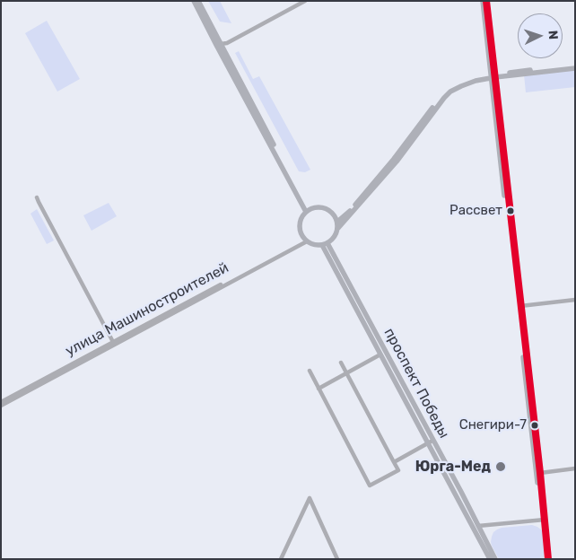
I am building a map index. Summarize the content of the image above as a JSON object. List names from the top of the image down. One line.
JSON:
{"streets":{"main road":["проспект Победы"],"street":["улица Машиностроителей"]},"crossings":[["улица Машиностроителей","проспект Победы"]],"places":["Рассвет","Снегири-7","Юрга-Мед"],"north":"right"}
